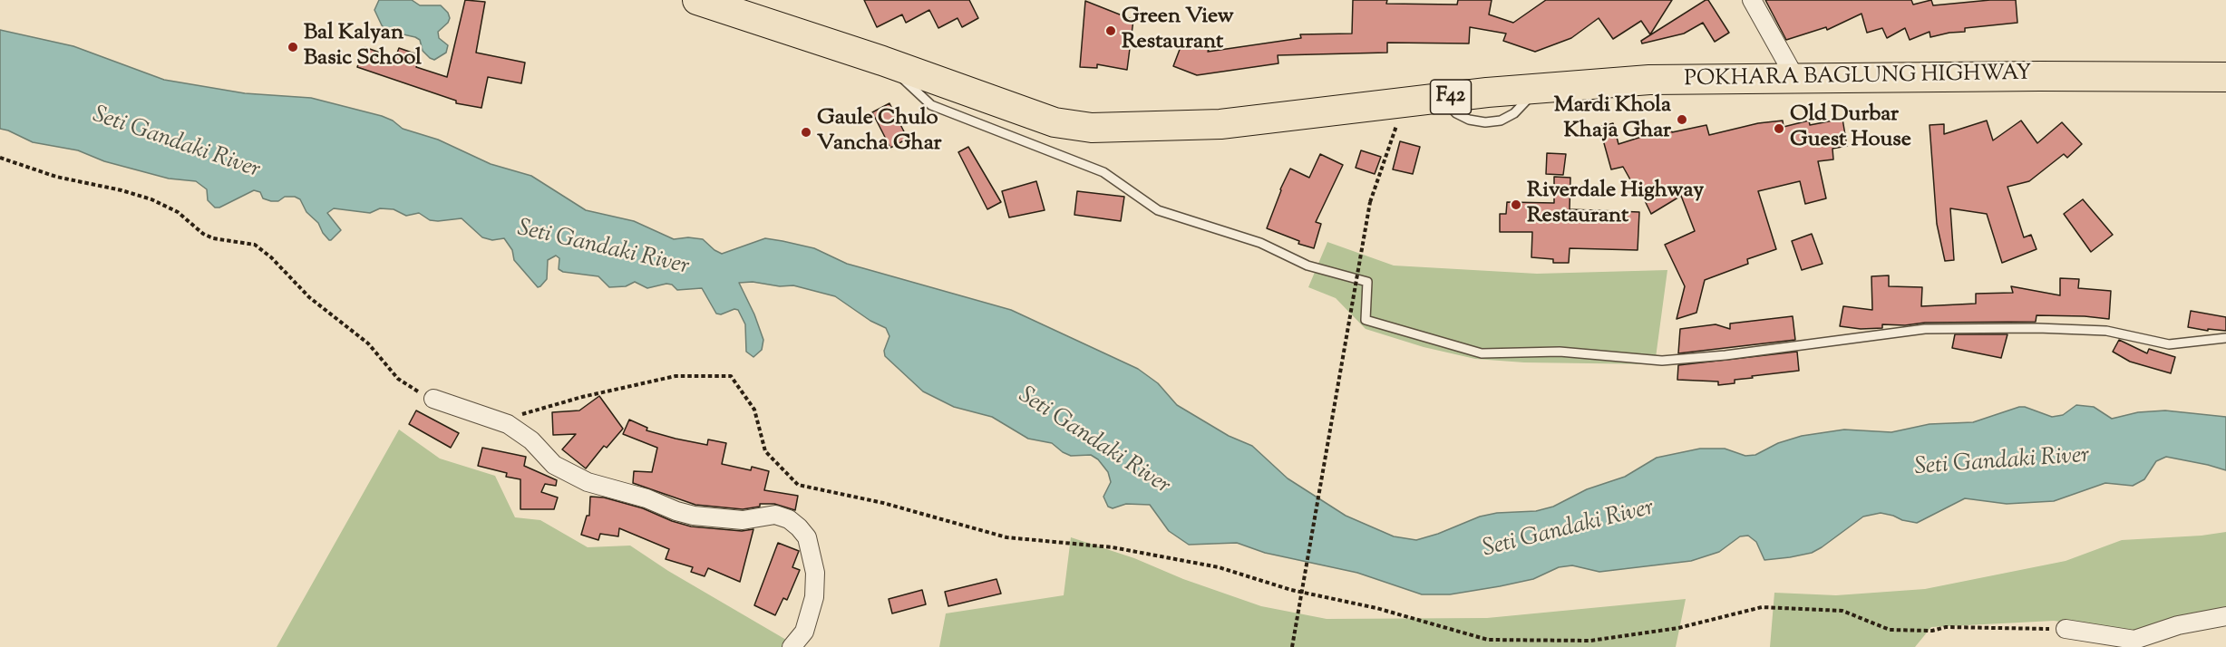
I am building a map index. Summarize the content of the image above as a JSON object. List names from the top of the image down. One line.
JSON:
{"streets":{"highway":["POKHARA BAGLUNG HIGHWAY","F42"]},"water":["Seti Gandaki River"],"places":["Green View Restaurant","Bal Kalyan Basic School","Mardi Khola Khaja Ghar","Old Durbar Guest House","Gaule Chulo Vancha Ghar","Riverdale Highway Restaurant"]}
